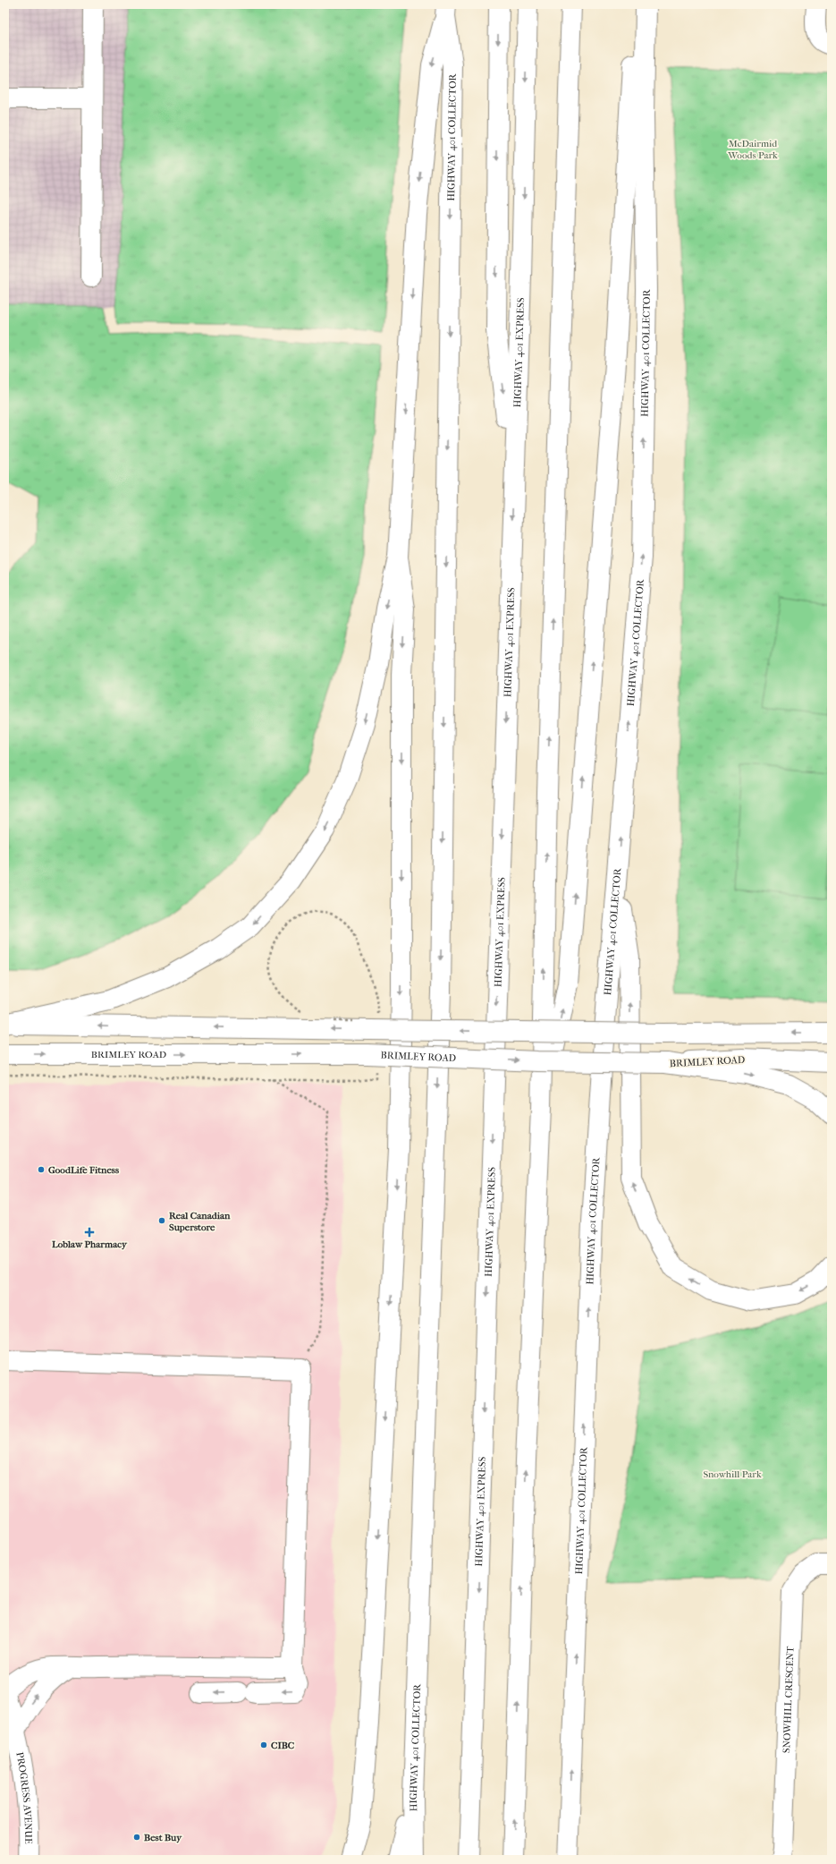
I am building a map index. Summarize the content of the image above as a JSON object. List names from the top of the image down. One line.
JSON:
{"streets":{"main road":["HIGHWAY 401 COLLECTOR","HIGHWAY 401 EXPRESS","BRIMLEY ROAD","SNOWHILL CRESCENT","PROGRESS AVENUE"]},"parks":["McDairmid Woods Park","Snowhill Park"],"places":{"other":["GoodLife Fitness","Real Canadian Superstore","CIBC","Best Buy"],"health":["Loblaw Pharmacy"]}}
